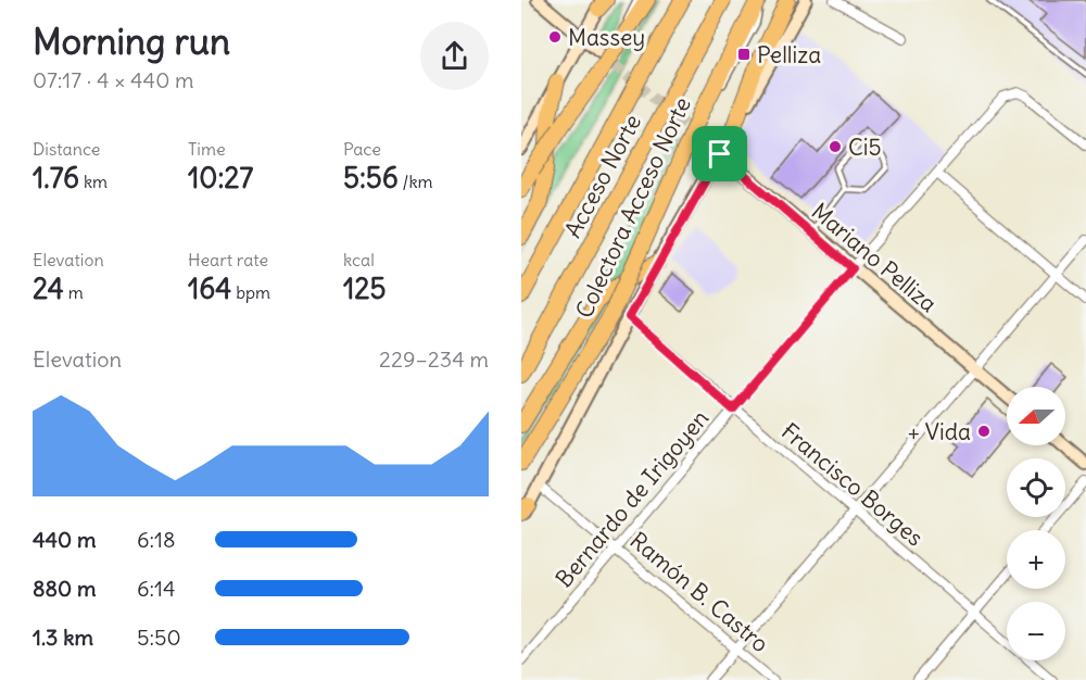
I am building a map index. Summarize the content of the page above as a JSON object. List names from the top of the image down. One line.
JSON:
{"streets":{"highway":["Acceso Norte","Colectora Acceso Norte"],"street":["Mariano Pelliza","Francisco Borges","Bernardo de Irigoyen","Ramón B. Castro"]},"crossings":[["Mariano Pelliza","Bernardo de Irigoyen"],["Francisco Borges","Bernardo de Irigoyen"],["Bernardo de Irigoyen","Ramón B. Castro"]],"places":{"other":["Massey","Ci5","+ Vida"],"transit":["Pelliza"]},"north":"left","page":{"heading":["Morning run","07:17 · 4 × 440 m"],"stats":[["Distance","1.76 km"],["Time","10:27"],["Pace","5:56 /km"],["Elevation","24 m"],["Heart rate","164 bpm"],["kcal","125"]],"chart":["Elevation","229–234 m"],"map_buttons":["+","−"],"list":[{"name":"440 m","note":"6:18"},{"name":"880 m","note":"6:14"},{"name":"1.3 km","note":"5:50"}]}}
